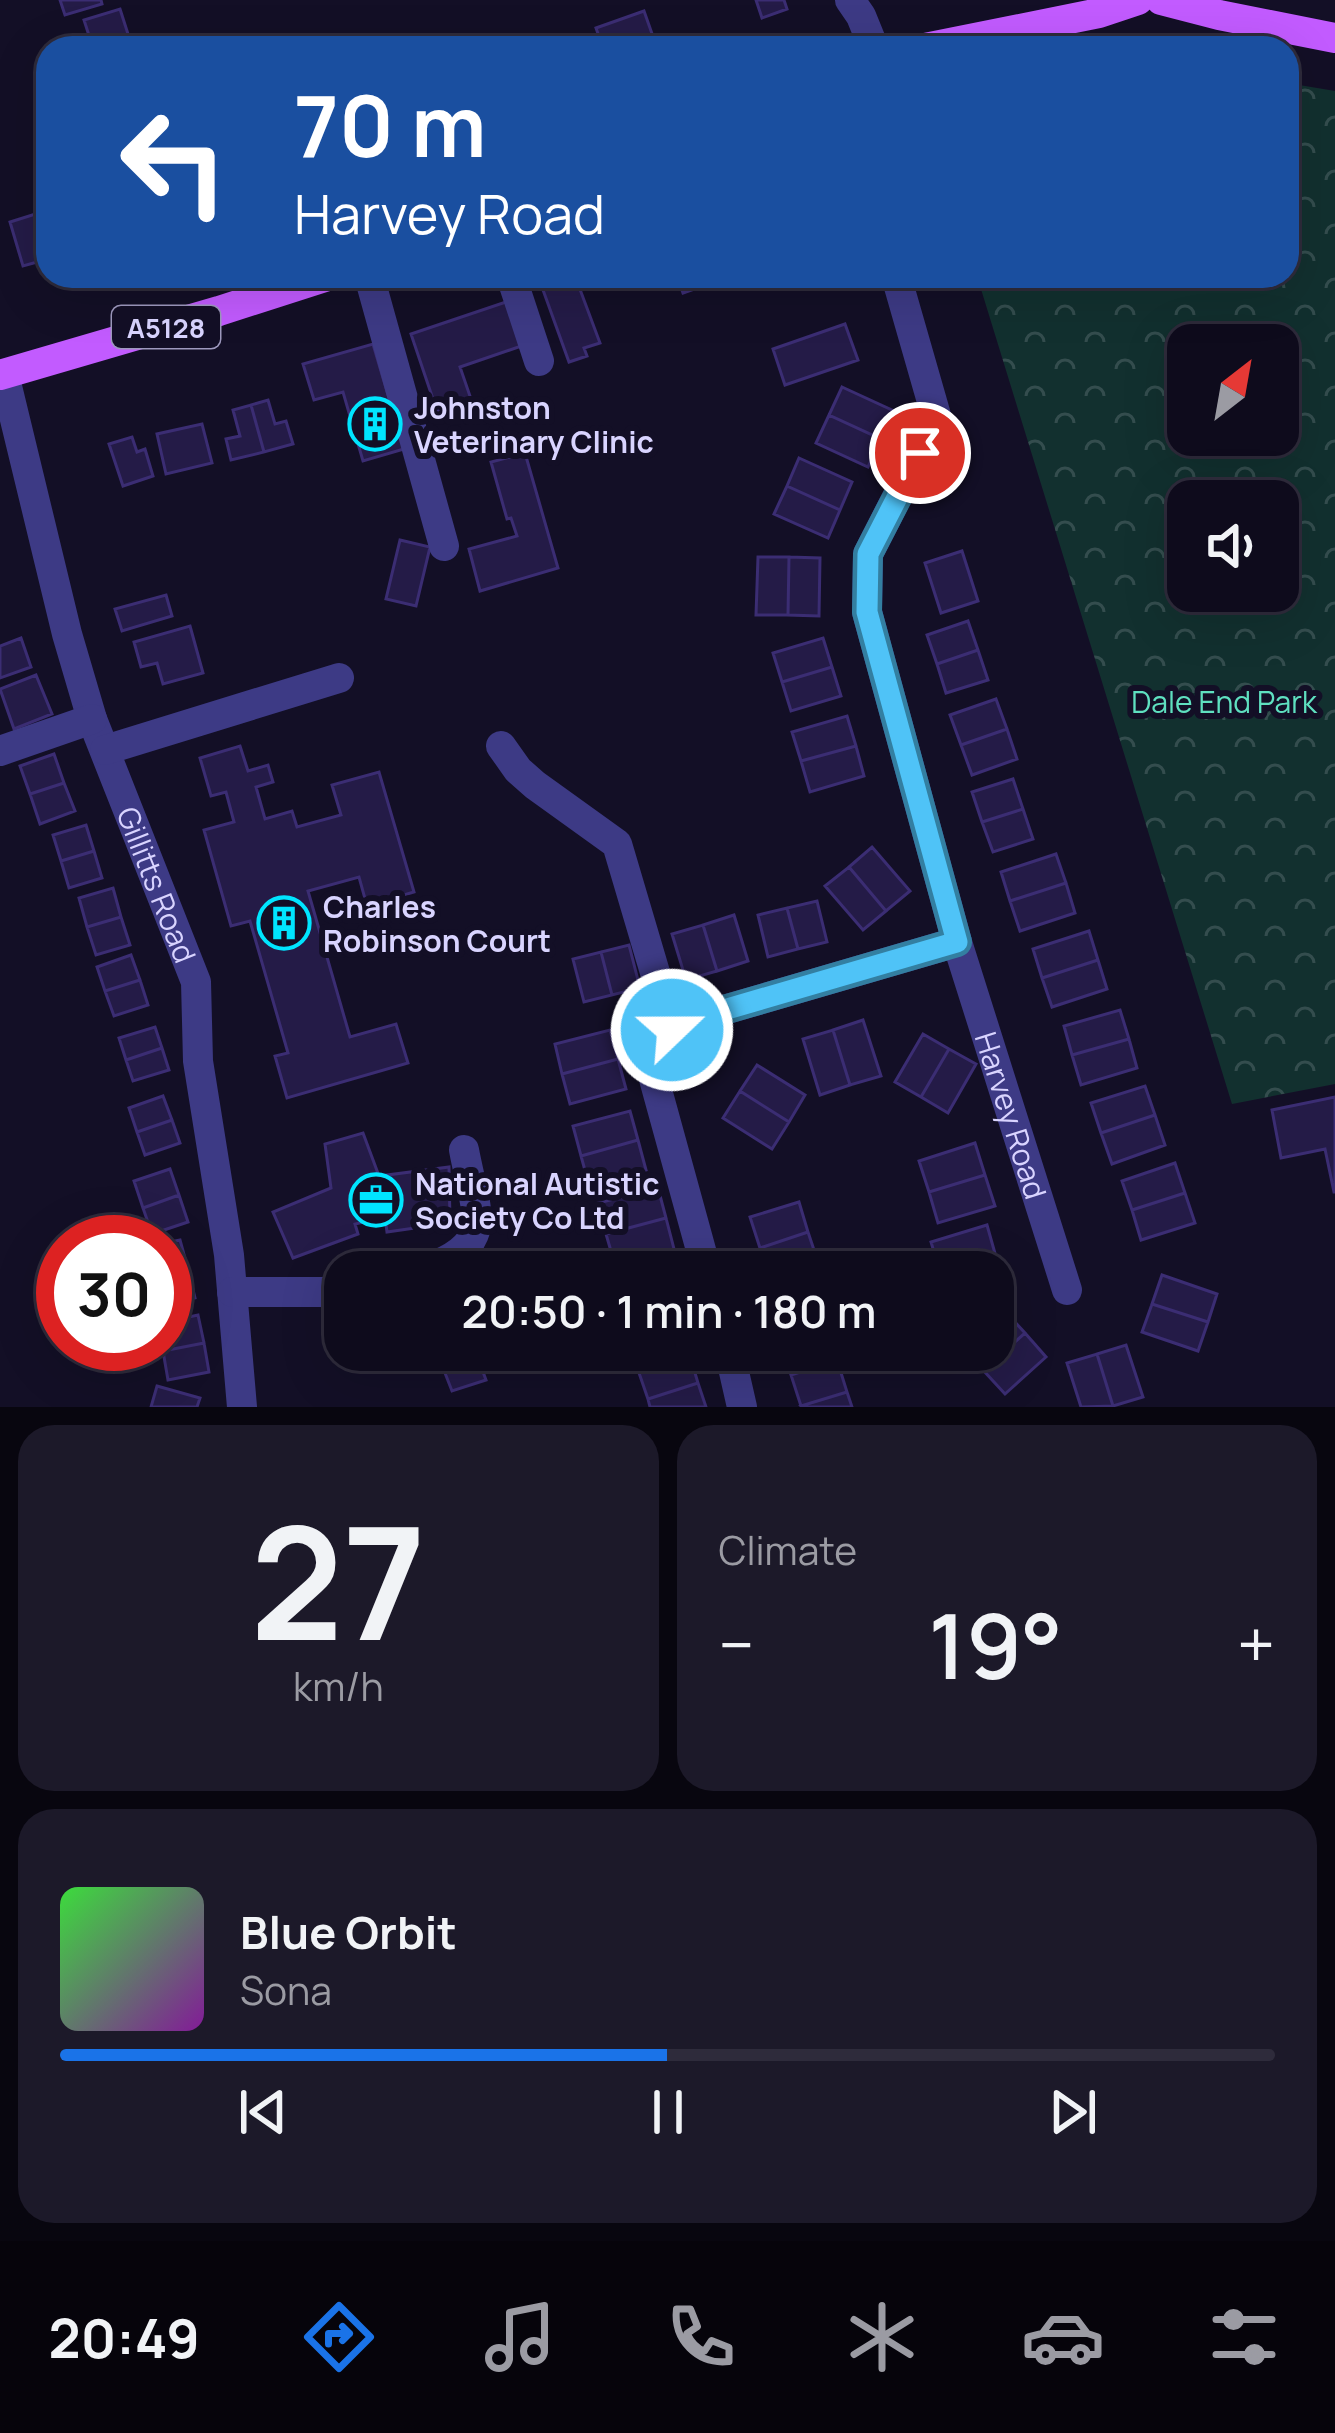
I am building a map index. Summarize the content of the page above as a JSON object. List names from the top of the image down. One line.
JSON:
{"streets":{"main road":["A5128"],"street":["Gillitts Road","Harvey Road"]},"crossings":[["A5128","Gillitts Road"]],"parks":["Dale End Park"],"places":{"building":["Johnston Veterinary Clinic","Charles Robinson Court"],"office":["National Autistic Society Co Ltd"]},"north":"top right","page":{"turn":["70 m","Harvey Road"],"limit":"30","trip":"20:50 · 1 min · 180 m","tile":[["27","km/h"],"Climate"],"heat":["−","19°","+"],"song":["Blue Orbit","Sona"],"tabs":"20:49"}}
